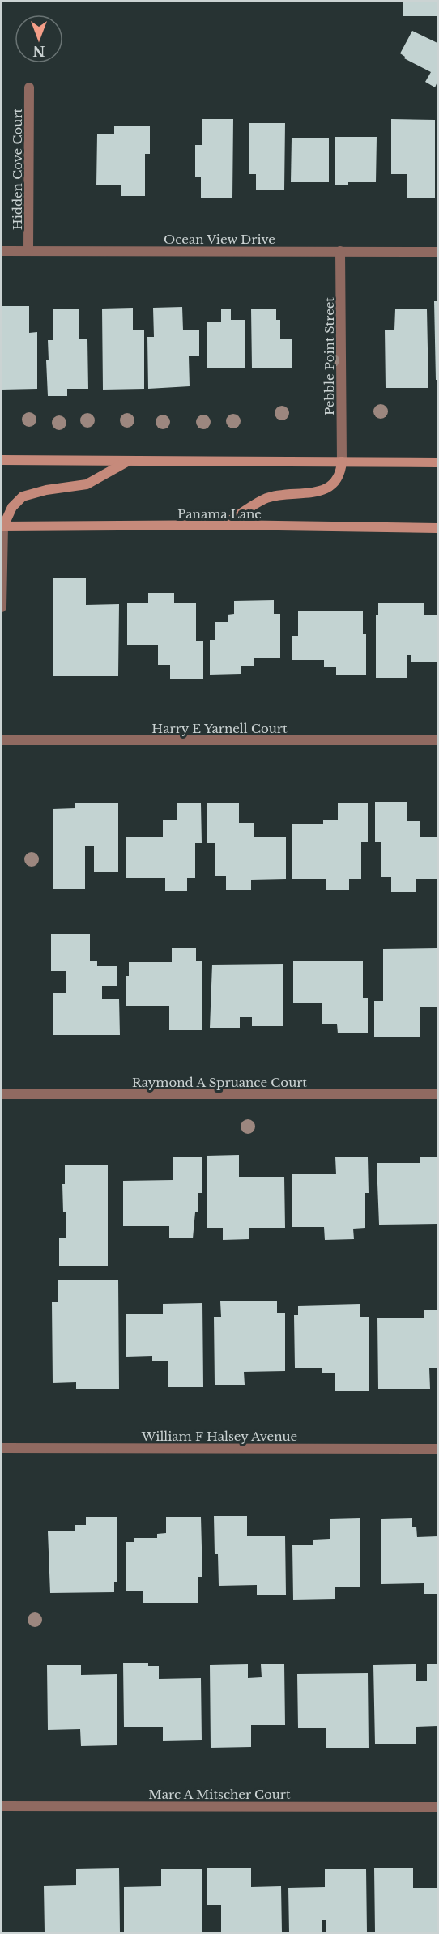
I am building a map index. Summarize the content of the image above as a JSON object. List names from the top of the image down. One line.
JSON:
{"streets":{"main road":["Panama Lane"],"street":["Hidden Cove Court","Ocean View Drive","Pebble Point Street","Harry E Yarnell Court","Raymond A Spruance Court","William F Halsey Avenue","Marc A Mitscher Court"]},"crossings":[["Hidden Cove Court","Ocean View Drive"],["Ocean View Drive","Pebble Point Street"]],"north":"bottom"}
